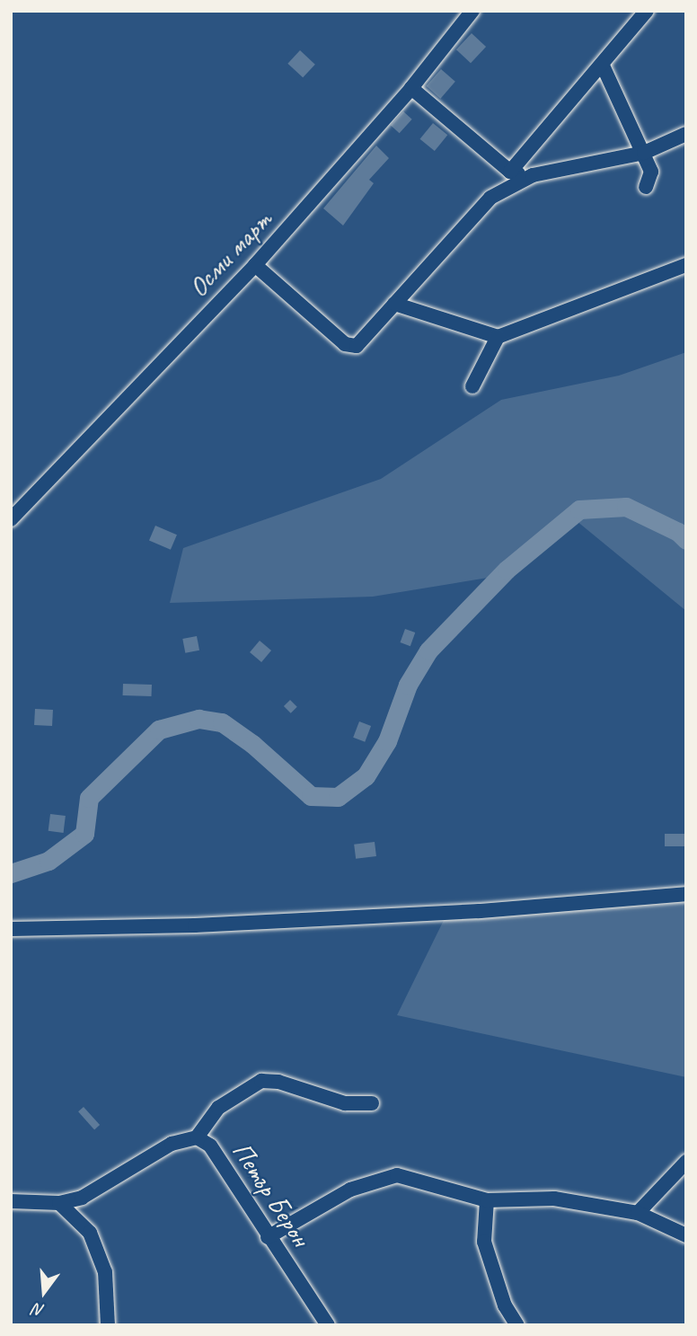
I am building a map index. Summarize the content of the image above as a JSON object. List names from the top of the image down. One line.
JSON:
{"streets":{"street":["Осми март","Петър Берон"]},"north":"bottom"}
